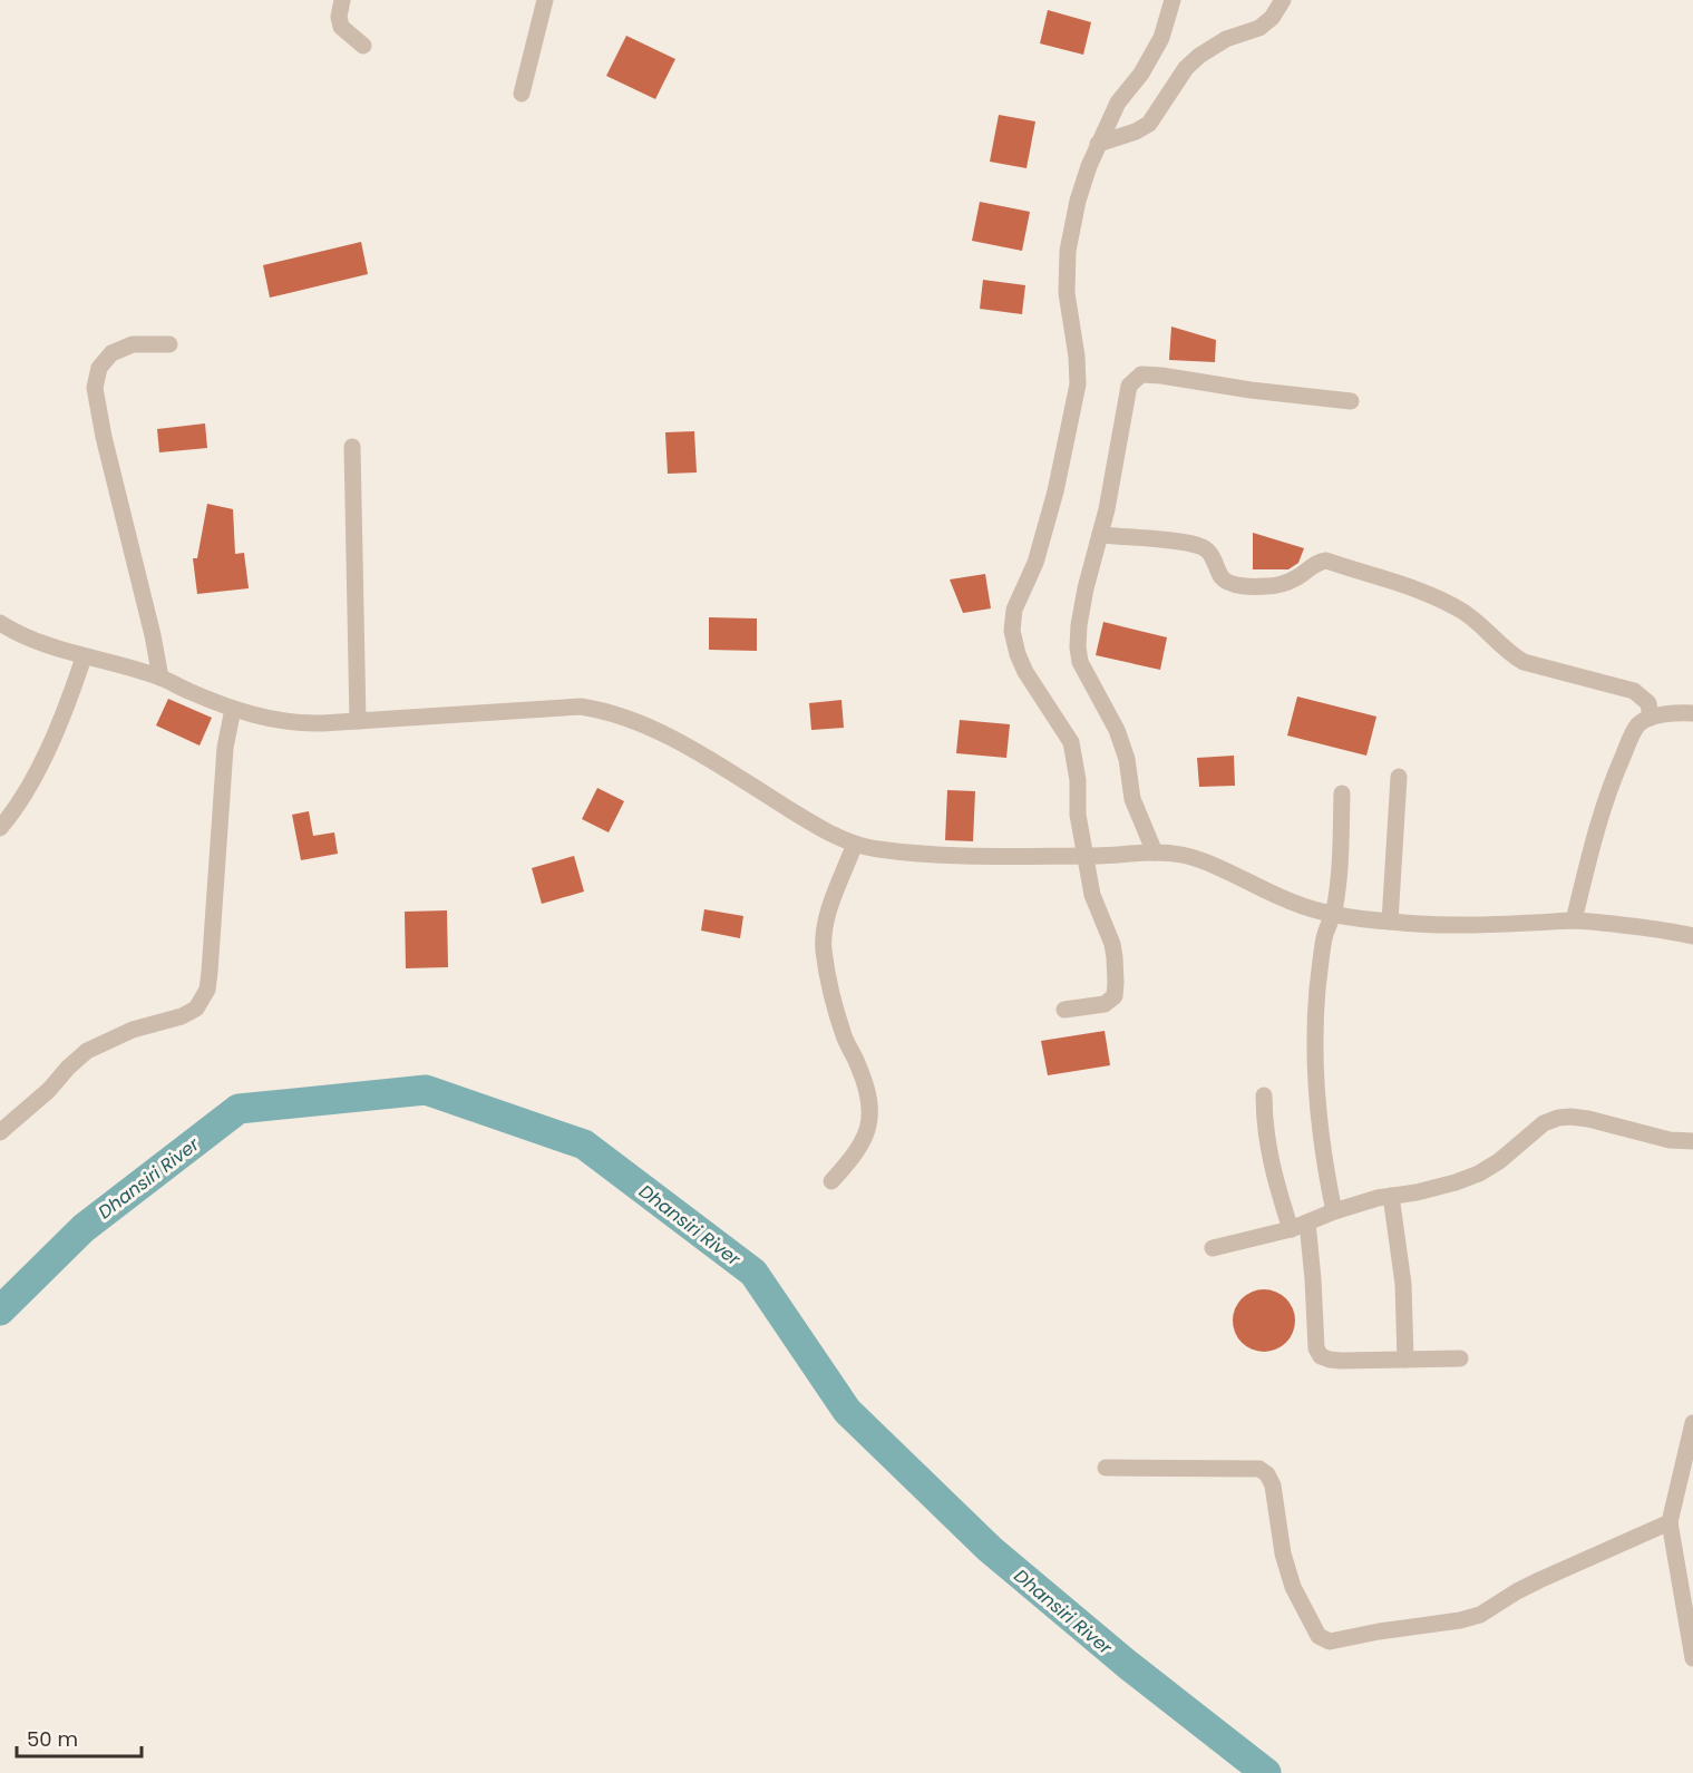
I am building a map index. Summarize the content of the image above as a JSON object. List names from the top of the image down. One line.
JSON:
{"water":["Dhansiri River"],"scale_bar":"50 m"}
